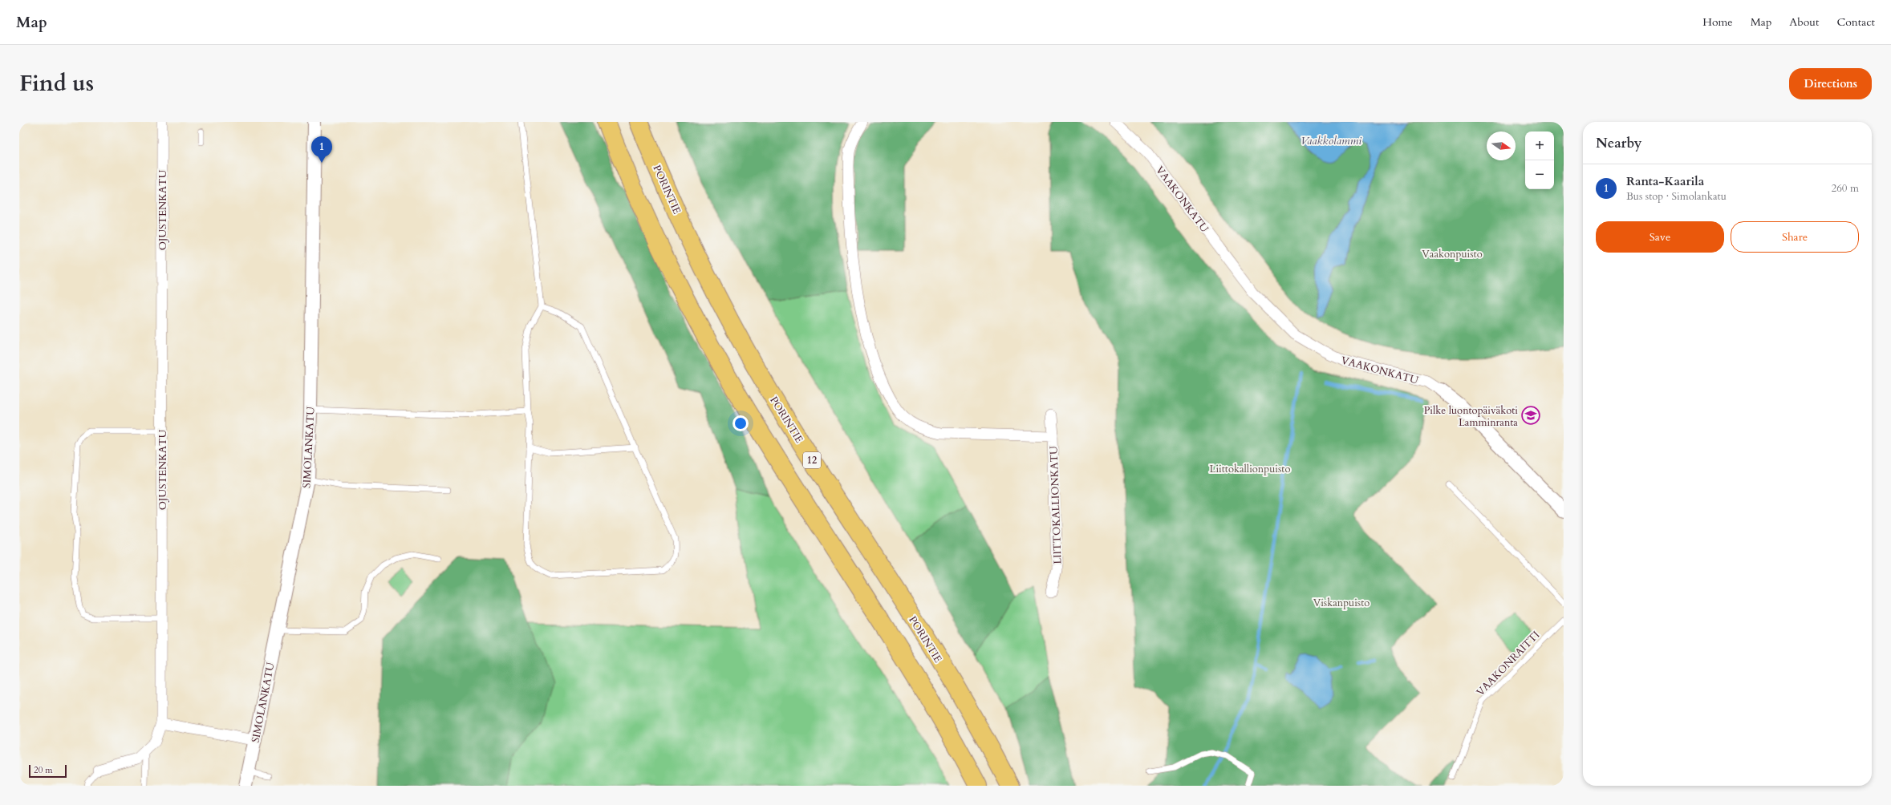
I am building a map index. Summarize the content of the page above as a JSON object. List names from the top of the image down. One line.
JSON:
{"streets":{"highway":["PORINTIE","12"],"street":["VAAKONKATU","OJUSTENKATU","SIMOLANKATU","LIITTOKALLIONKATU"],"lane":["VAAKONRAITTI"]},"water":["Vaakkolammi"],"parks":["Vaakonpuisto","Liittokallionpuisto","Viskanpuisto"],"places":{"school or university":["Pilke luontopäiväkoti Lamminranta"]},"scale_bar":"20 m","north":"right","page":{"header":"Map","nav":["Home","Map","About","Contact"],"title":"Find us","buttons":["Directions",["Save","Share"]],"heading":"Nearby","map_buttons":["+","−"],"pins":"1","list":[{"mark":"1","name":"Ranta-Kaarila","note":"Bus stop · Simolankatu","value":"260 m"}],"scale":"20 m"}}
